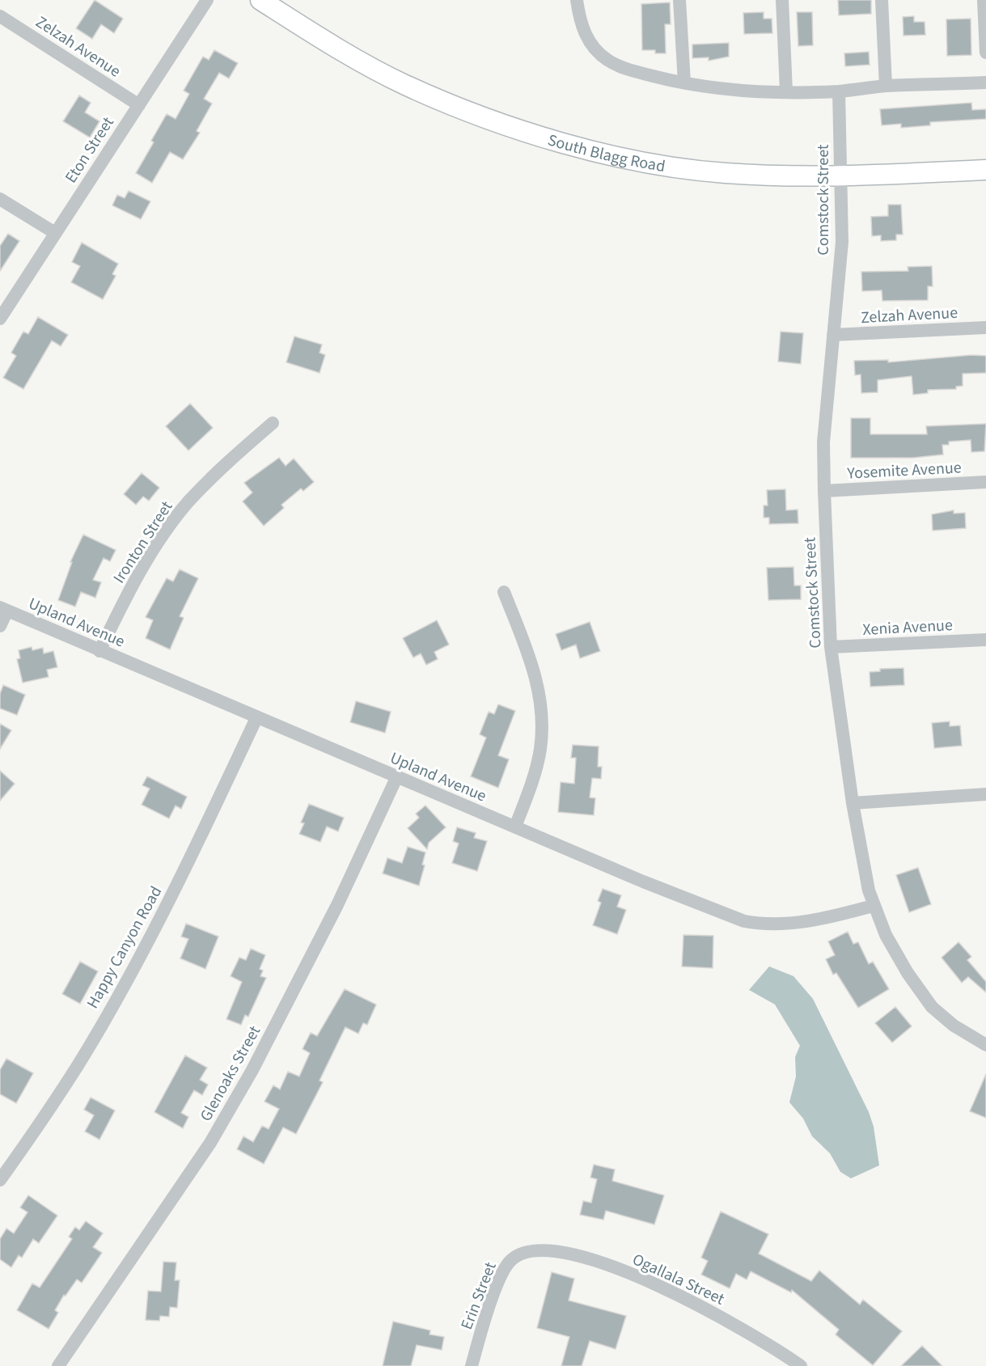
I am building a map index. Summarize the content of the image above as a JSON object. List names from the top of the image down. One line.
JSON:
{"streets":{"main road":["South Blagg Road"],"street":["Zelzah Avenue","Eton Street","Comstock Street","Yosemite Avenue","Ironton Street","Upland Avenue","Xenia Avenue","Happy Canyon Road","Glenoaks Street","Ogallala Street","Erin Street"]},"crossings":[["Zelzah Avenue","Eton Street"],["Zelzah Avenue","Comstock Street"],["South Blagg Road","Comstock Street"],["Comstock Street","Yosemite Avenue"],["Comstock Street","Upland Avenue"],["Comstock Street","Xenia Avenue"],["Ironton Street","Upland Avenue"],["Upland Avenue","Happy Canyon Road"],["Upland Avenue","Glenoaks Street"],["Ogallala Street","Erin Street"]]}
